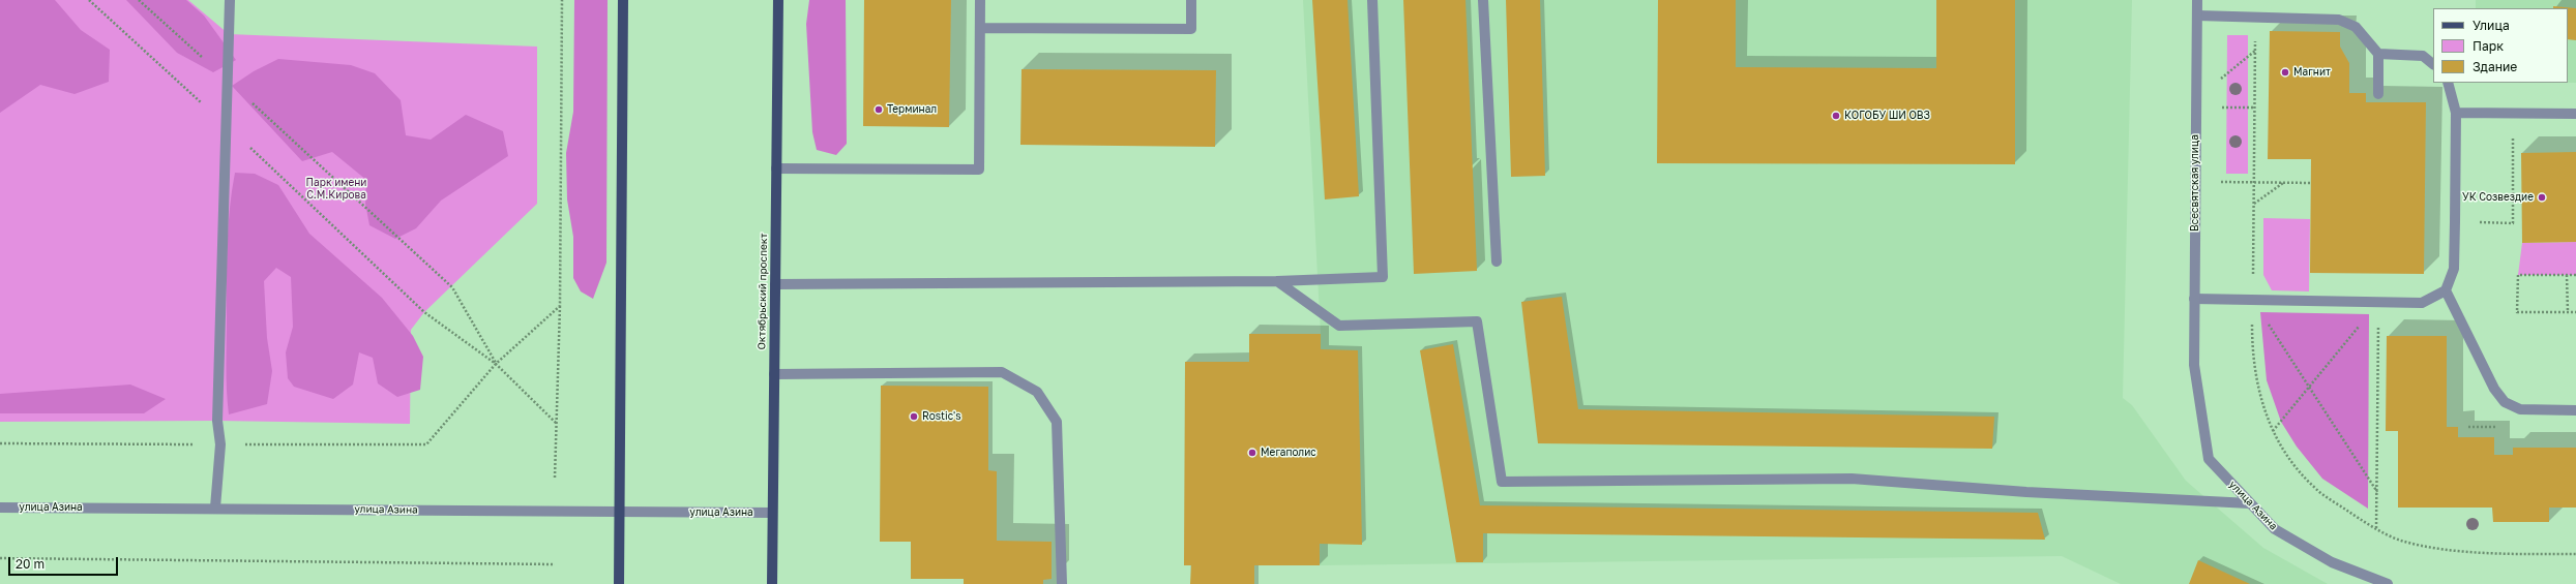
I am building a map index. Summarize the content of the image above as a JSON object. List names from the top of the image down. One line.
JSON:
{"streets":{"main road":["Октябрьский проспект"],"street":["Всесвятская улица","улица Азина"]},"crossings":[["Всесвятская улица","улица Азина"],["Октябрьский проспект","улица Азина"]],"parks":["Парк имени С.М.Кирова"],"places":["Магнит","Терминал","КОГОБУ ШИ ОВЗ","УК Созвездие","Rostiс's","Мегаполис"],"legend":["Улица","Парк","Здание"],"scale_bar":"20 m"}
